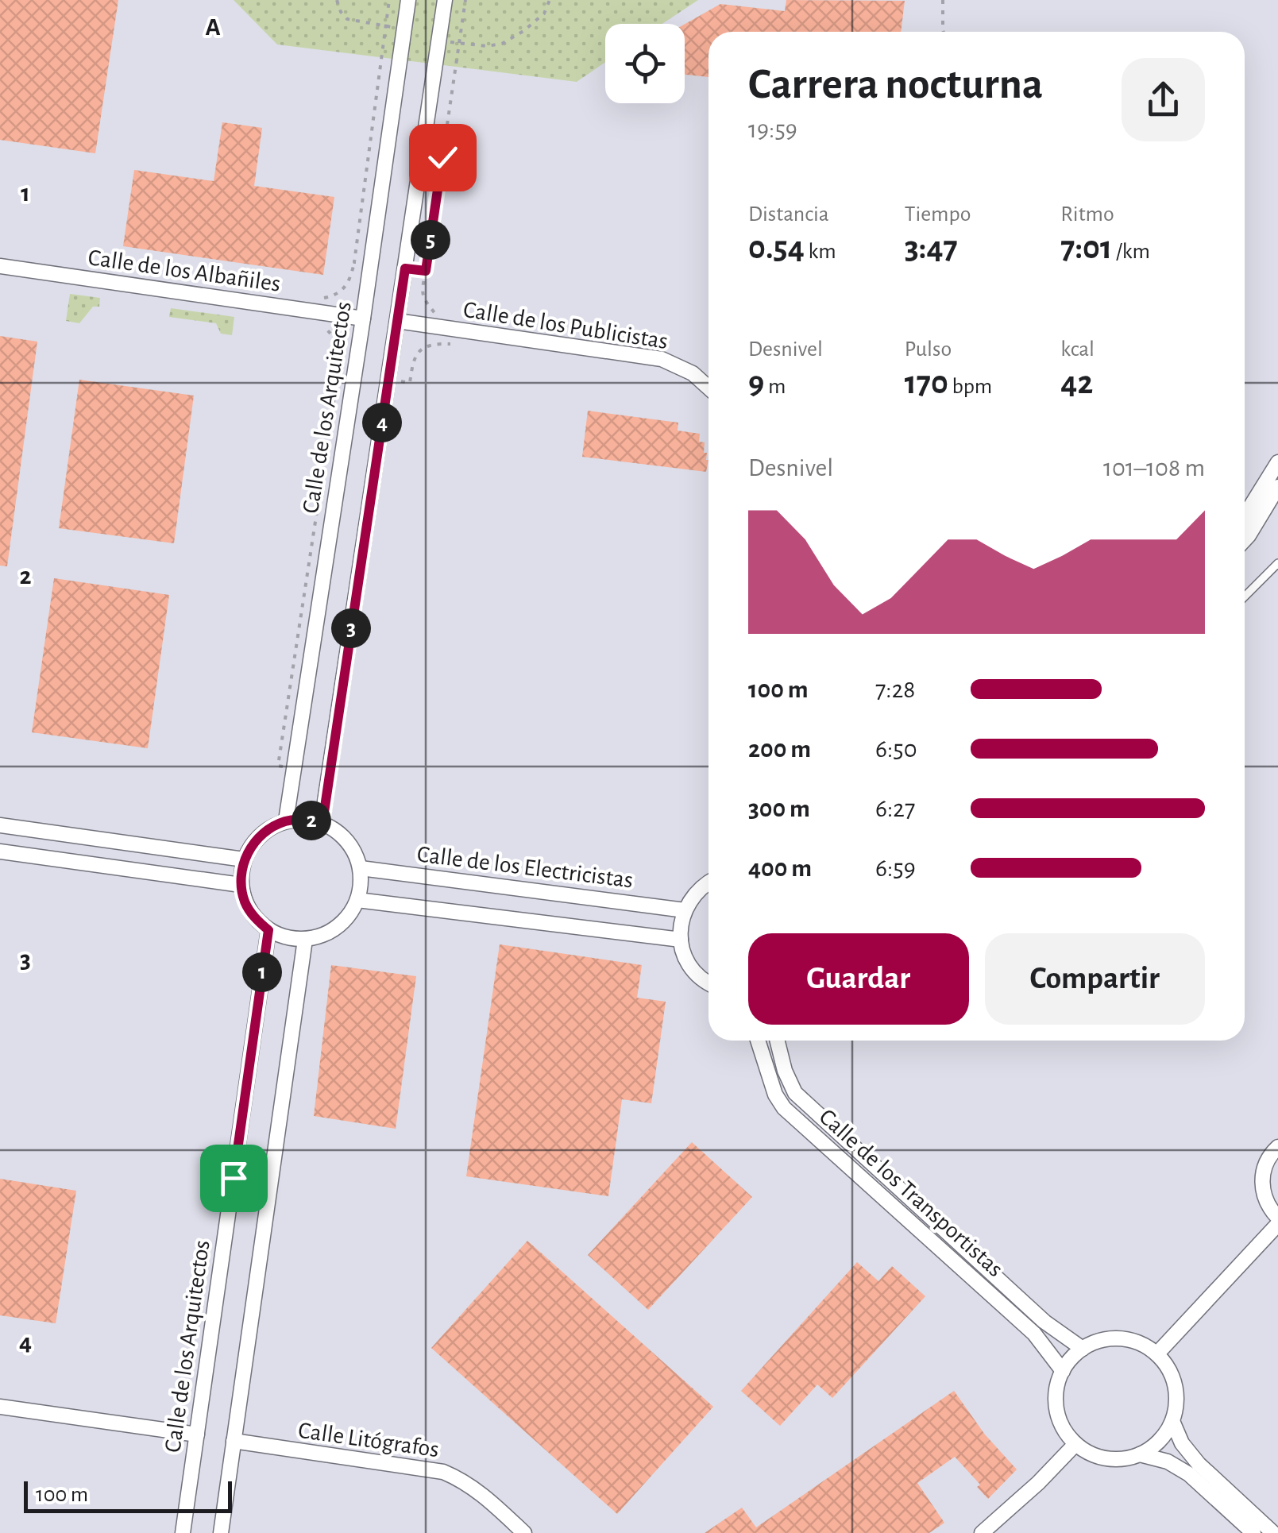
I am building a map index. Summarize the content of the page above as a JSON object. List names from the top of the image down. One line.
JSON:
{"streets":{"street":["Calle de los Albañiles","Calle de los Publicistas","Calle de los Arquitectos","Calle de los Electricistas","Calle de los Transportistas","Calle Litógrafos"]},"crossings":[["Calle de los Albañiles","Calle de los Arquitectos"],["Calle de los Arquitectos","Calle de los Electricistas"]],"scale_bar":"100 m","page":{"heading":["Carrera nocturna","19:59"],"stats":[["Distancia","0.54 km"],["Tiempo","3:47"],["Ritmo","7:01 /km"],["Desnivel","9 m"],["Pulso","170 bpm"],["kcal","42"]],"pins":["5","4","3","2","1"],"chart":["Desnivel","101–108 m"],"list":[{"name":"100 m","note":"7:28"},{"name":"200 m","note":"6:50"},{"name":"300 m","note":"6:27"},{"name":"400 m","note":"6:59"}],"buttons":["Guardar","Compartir"],"scale":"100 m"},"grid":{"columns":["A"],"rows":["1","2","3","4"]}}
